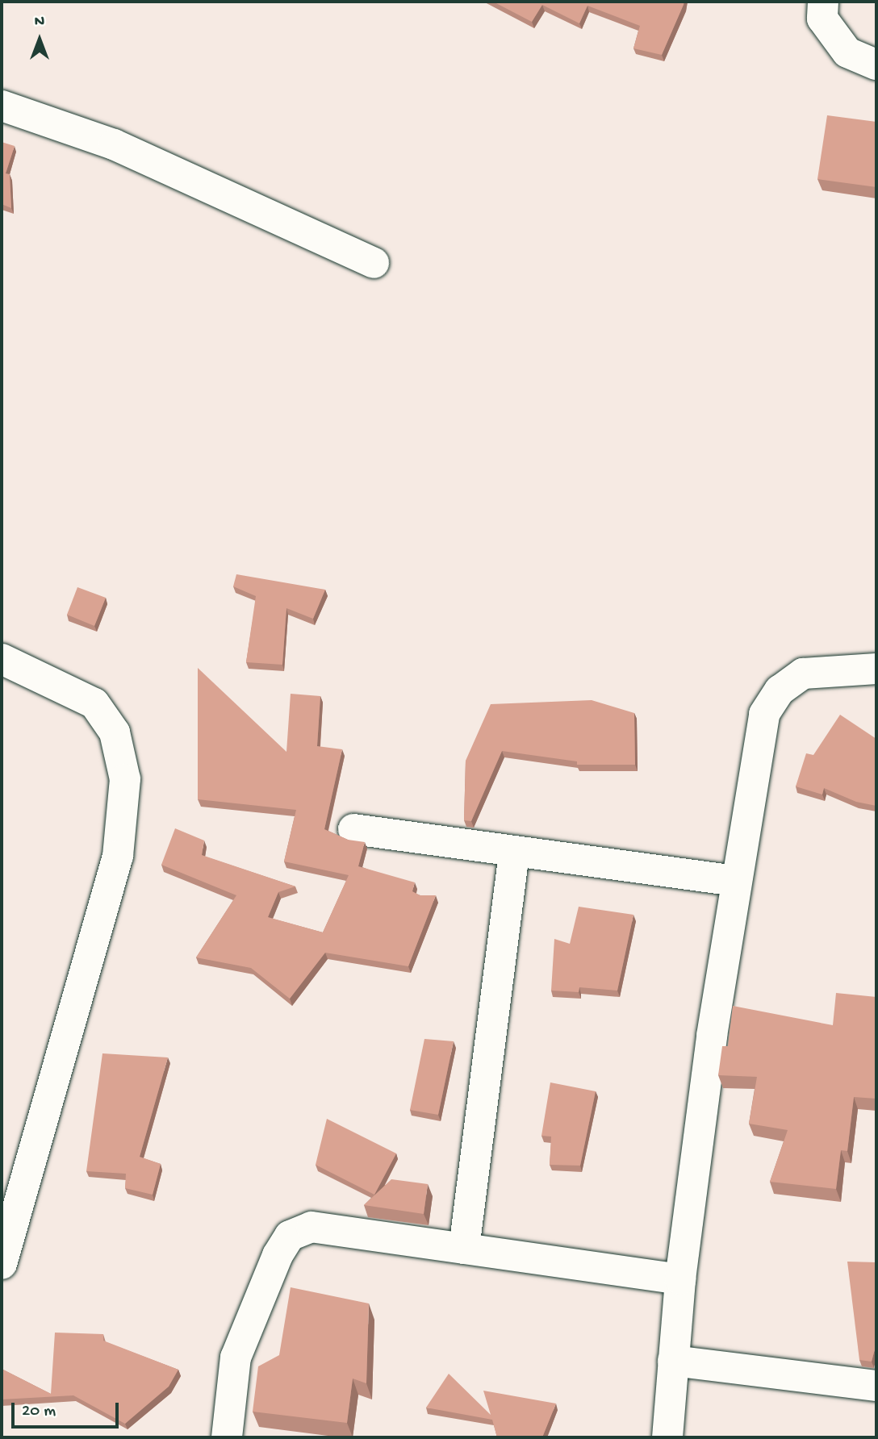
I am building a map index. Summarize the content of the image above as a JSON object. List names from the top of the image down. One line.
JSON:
{"scale_bar":"20 m","north":"top"}
